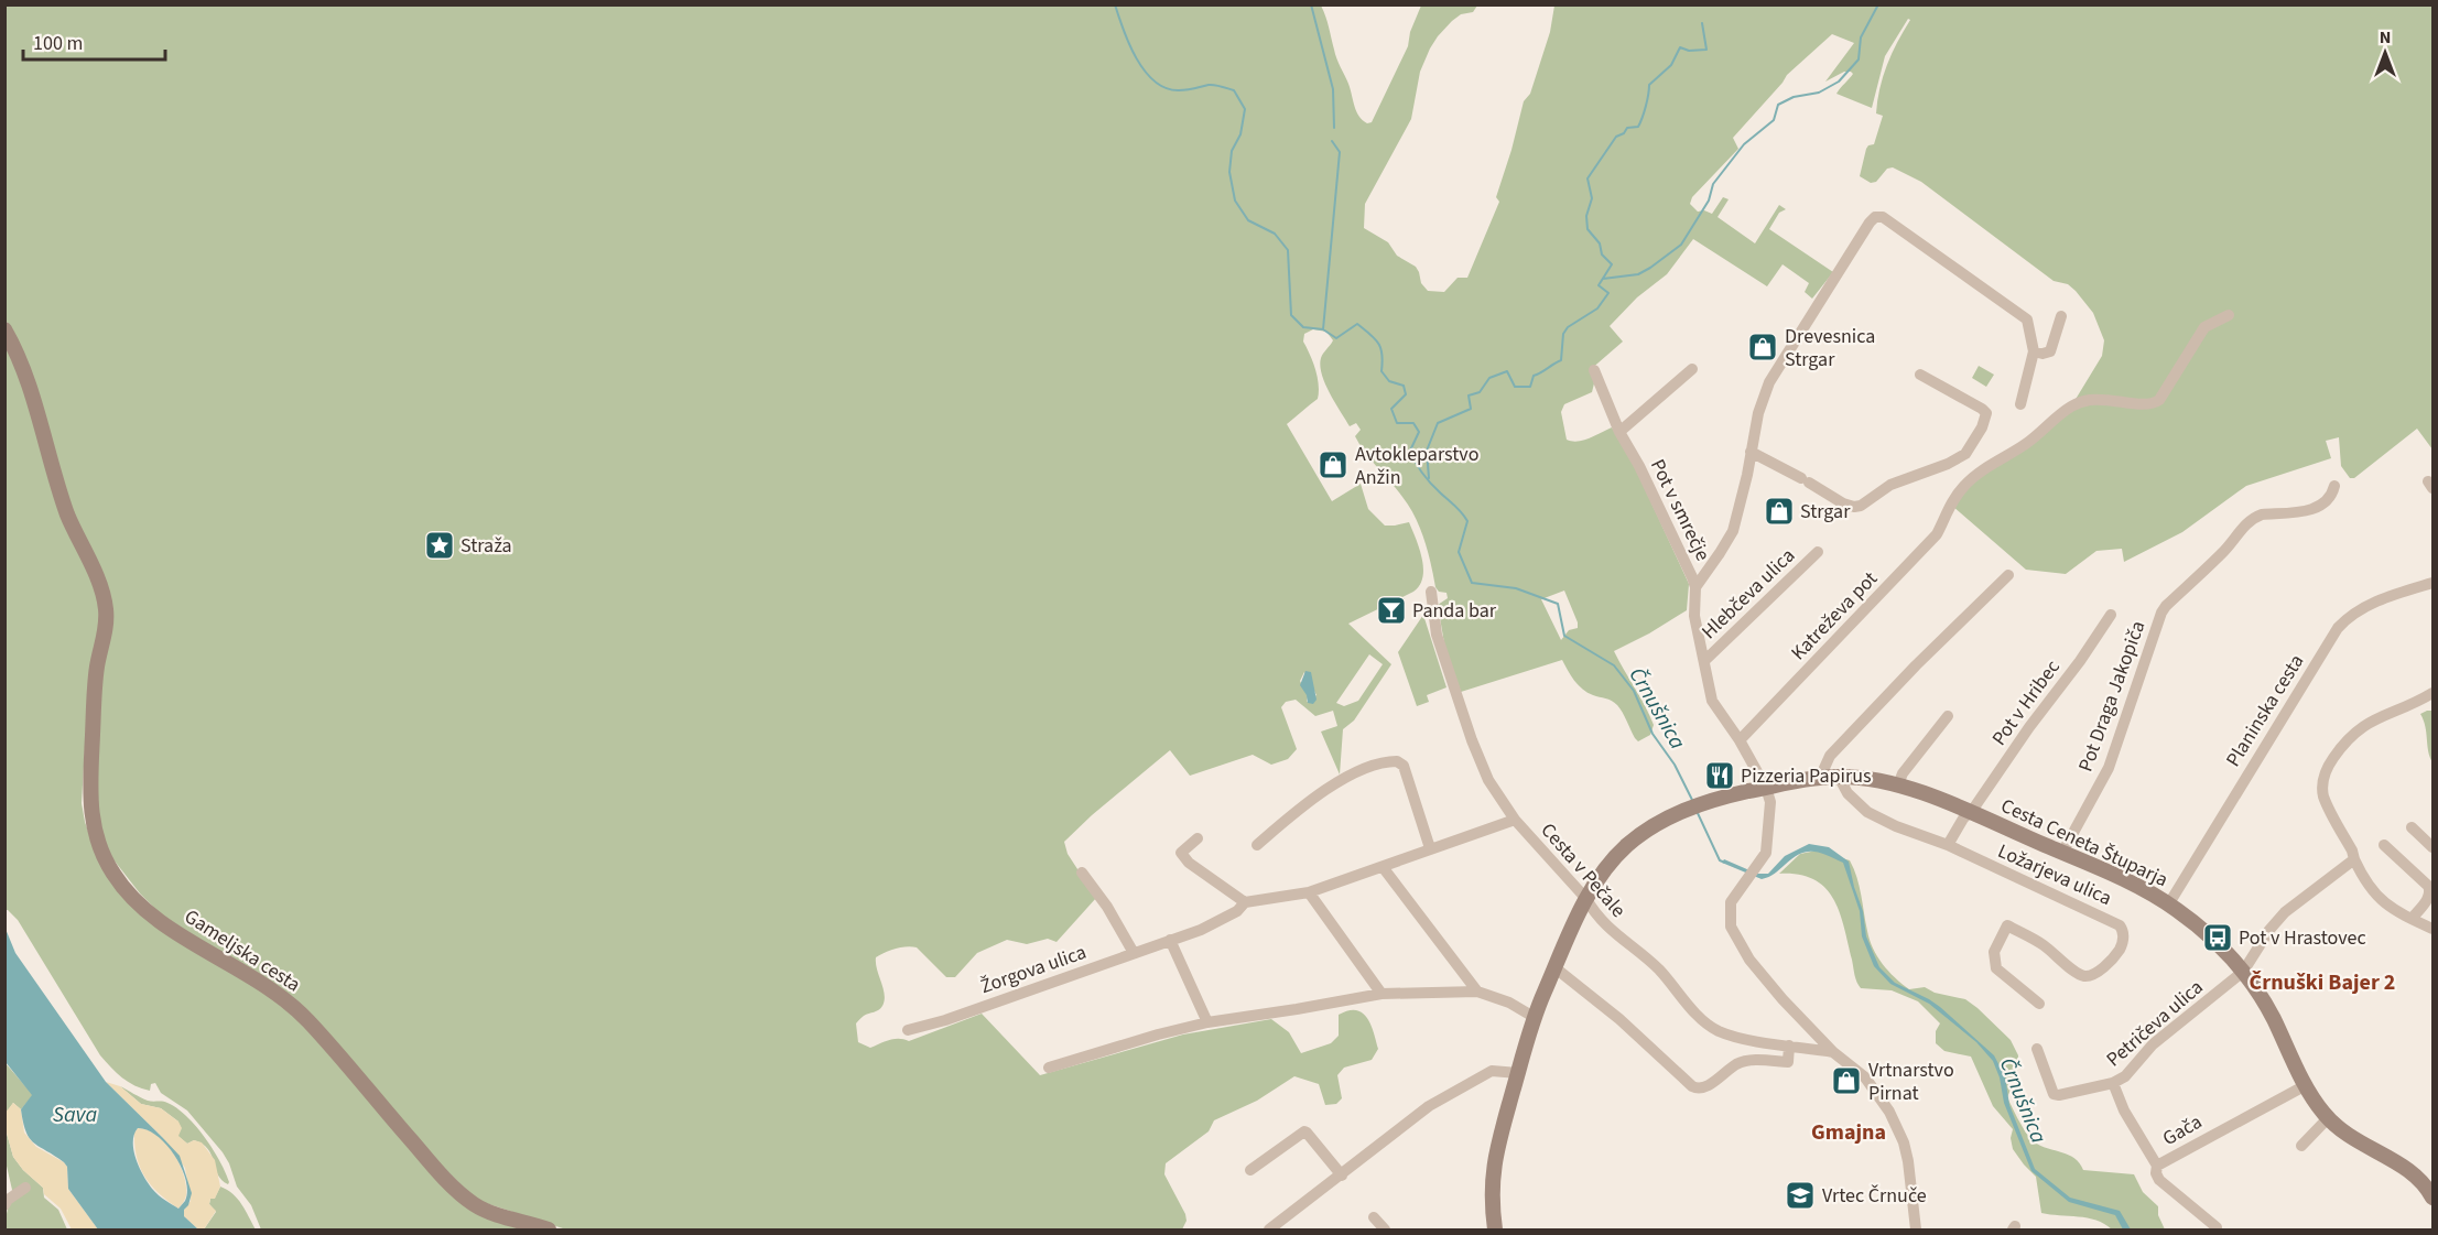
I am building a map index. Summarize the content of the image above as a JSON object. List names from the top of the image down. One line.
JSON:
{"streets":{"street":["Pot v smrečje","Hlebčeva ulica","Katreževa pot","Pot Draga Jakopiča","Pot v Hribec","Planinska cesta","Cesta Ceneta Štuparja","Cesta v Pečale","Ložarjeva ulica","Gameljska cesta","Žorgova ulica","Petričeva ulica","Gača"]},"crossings":[["Pot v smrečje","Hlebčeva ulica"],["Pot v smrečje","Katreževa pot"],["Pot v smrečje","Cesta Ceneta Štuparja"],["Pot v smrečje","Cesta v Pečale"],["Pot Draga Jakopiča","Cesta Ceneta Štuparja"],["Pot v Hribec","Cesta Ceneta Štuparja"],["Pot v Hribec","Ložarjeva ulica"],["Planinska cesta","Cesta Ceneta Štuparja"],["Cesta Ceneta Štuparja","Cesta v Pečale"],["Cesta Ceneta Štuparja","Petričeva ulica"],["Cesta Ceneta Štuparja","Gača"],["Cesta v Pečale","Žorgova ulica"]],"districts":["Črnuški Bajer 2","Gmajna"],"water":["Črnušnica","Sava"],"places":{"shop":["Drevesnica Strgar","Avtokleparstvo Anžin","Strgar","Vrtnarstvo Pirnat"],"place":["Straža"],"bar":["Panda bar"],"restaurant":["Pizzeria Papirus"],"bus stop":["Pot v Hrastovec"],"school or university":["Vrtec Črnuče"]},"scale_bar":"100 m","north":"top"}
